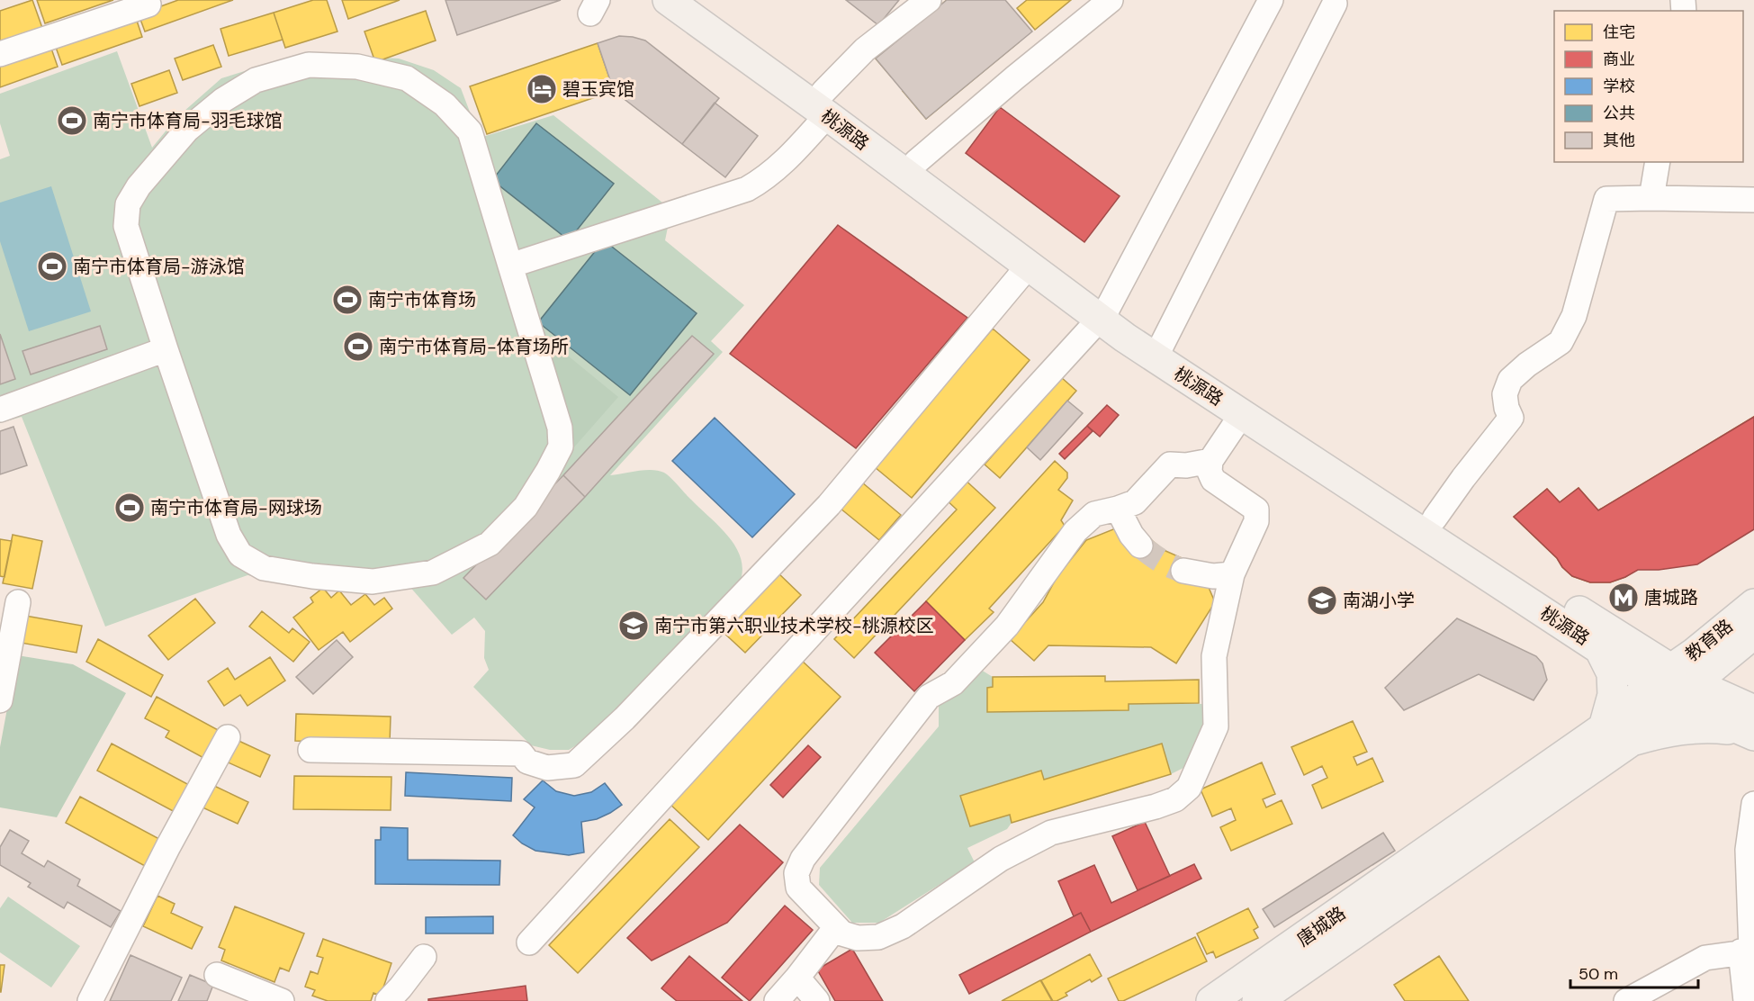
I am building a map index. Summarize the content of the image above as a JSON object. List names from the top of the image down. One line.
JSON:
{"streets":{"main road":["桃源路","教育路","唐城路"]},"crossings":[["桃源路","教育路"],["桃源路","唐城路"],["教育路","唐城路"]],"places":{"hotel":["碧玉宾馆"],"sports":["南宁市体育局-羽毛球馆","南宁市体育局-游泳馆","南宁市体育场","南宁市体育局-体育场所","南宁市体育局-网球场"],"metro station":["唐城路"],"school or university":["南湖小学","南宁市第六职业技术学校-桃源校区"]},"legend":["住宅","商业","学校","公共","其他"],"scale_bar":"50 m"}
